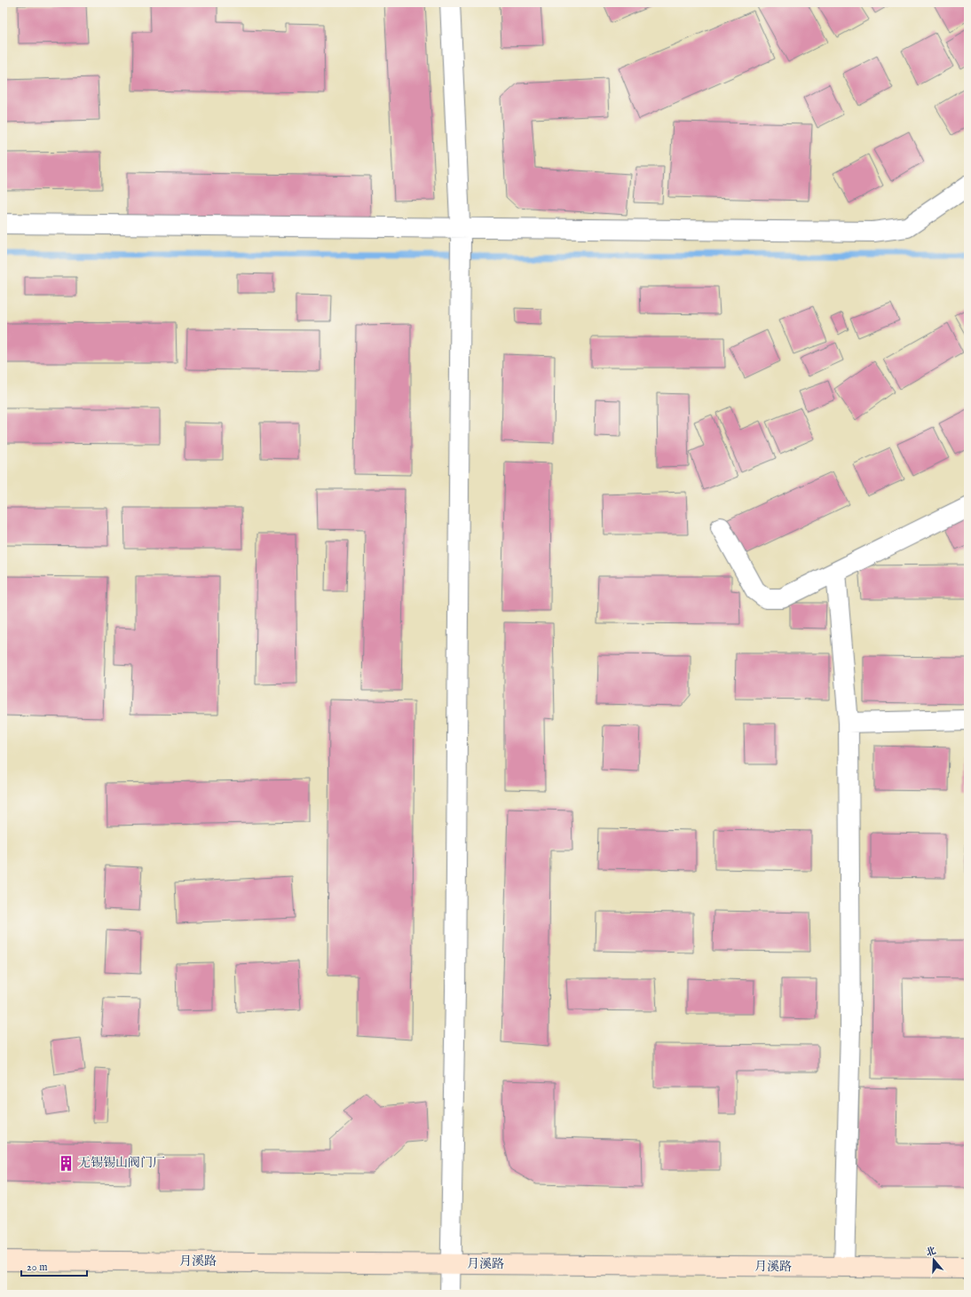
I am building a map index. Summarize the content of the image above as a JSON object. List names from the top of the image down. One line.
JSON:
{"streets":{"street":["月溪路"]},"places":{"building":["无锡锡山阀门厂"]},"scale_bar":"20 m","north":"top"}
